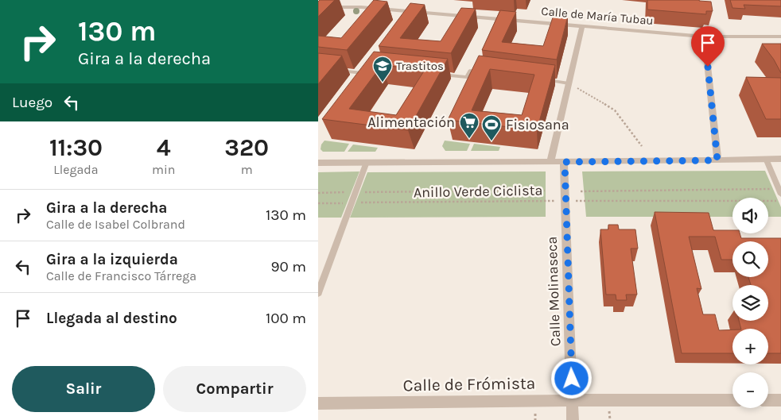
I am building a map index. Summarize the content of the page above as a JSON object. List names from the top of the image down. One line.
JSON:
{"streets":{"street":["Calle de María Tubau","Calle Molinaseca","Calle de Frómista"],"path":["Anillo Verde Ciclista"]},"crossings":[["Anillo Verde Ciclista","Calle Molinaseca"],["Calle Molinaseca","Calle de Frómista"]],"places":{"school or university":["Trastitos"],"supermarket":["Alimentación"],"sports":["Fisiosana"]},"page":{"turn":["130 m","Gira a la derecha"],"then":"Luego","eta":["11:30","Llegada","4","min","320","m"],"list":[{"name":"Gira a la derecha","note":"Calle de Isabel Colbrand","value":"130 m"},{"name":"Gira a la izquierda","note":"Calle de Francisco Tárrega","value":"90 m"},{"name":"Llegada al destino","value":"100 m"}],"map_buttons":["+","−"],"buttons":["Salir","Compartir"]}}
